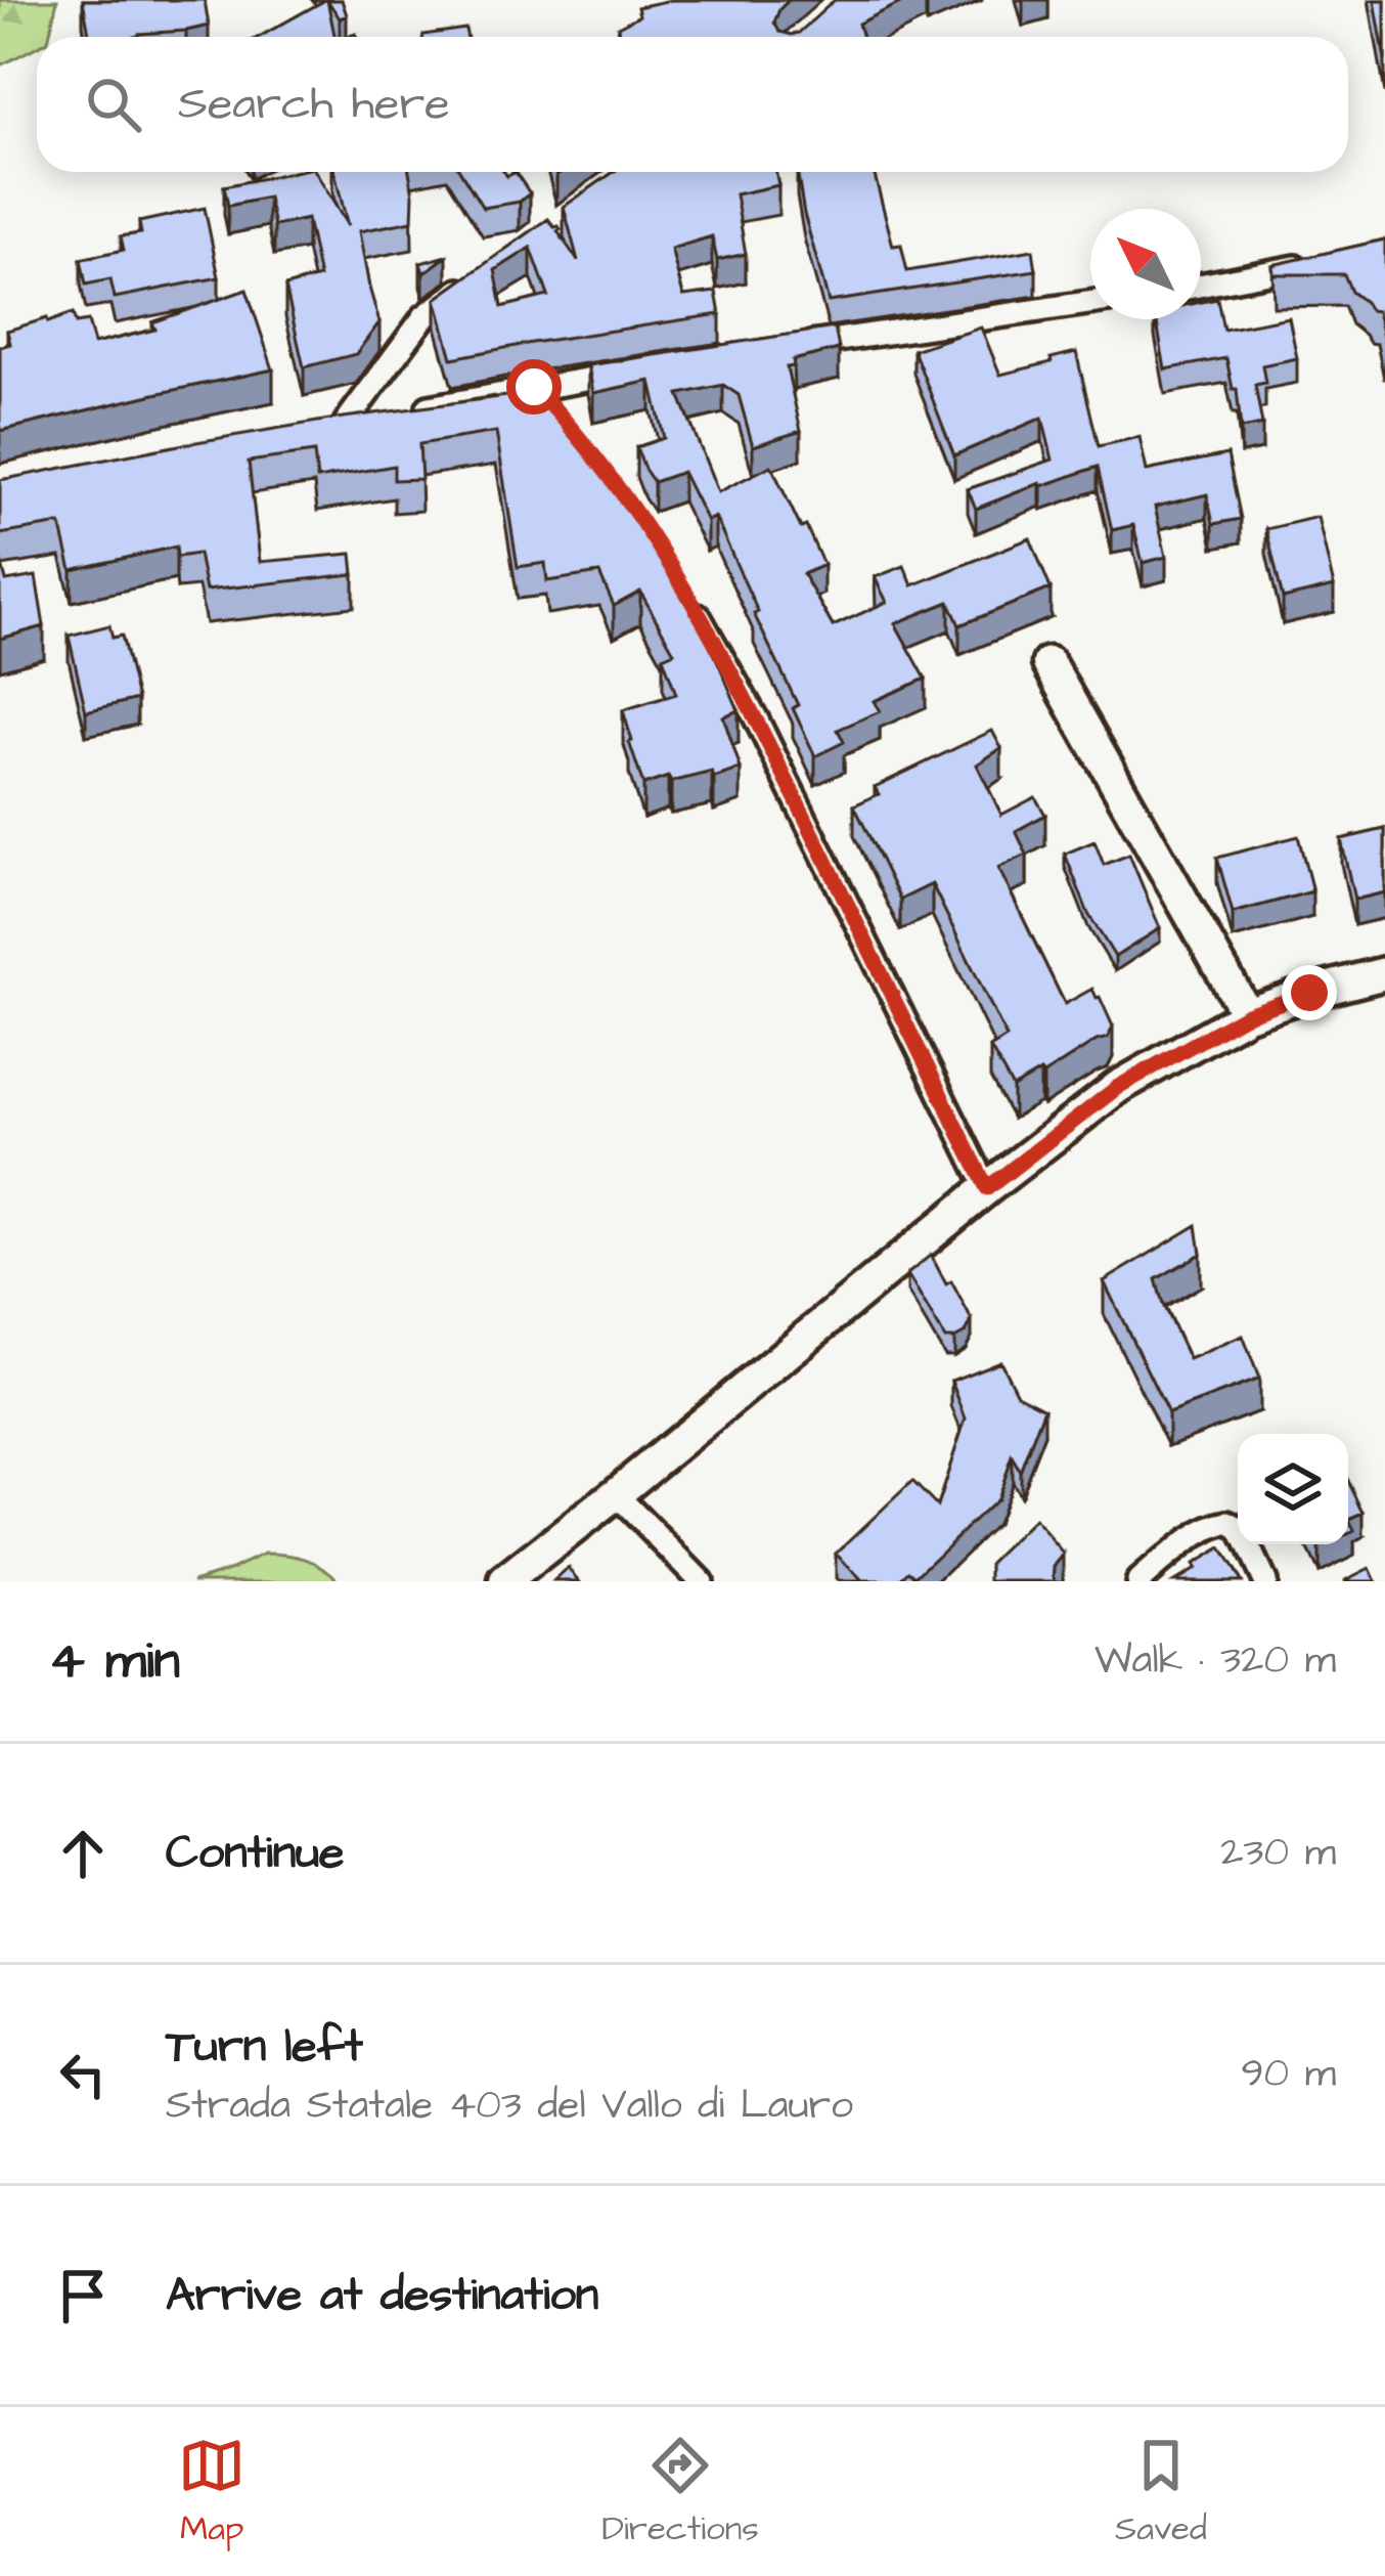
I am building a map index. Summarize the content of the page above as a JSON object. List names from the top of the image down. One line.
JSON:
{"north":"top left","page":{"search":"Search here","heading":["4 min","Walk · 320 m"],"list":[["Continue","230 m"],["Turn left","Strada Statale 403 del Vallo di Lauro","90 m"],"Arrive at destination"],"nav":["Map","Directions","Saved"]}}
